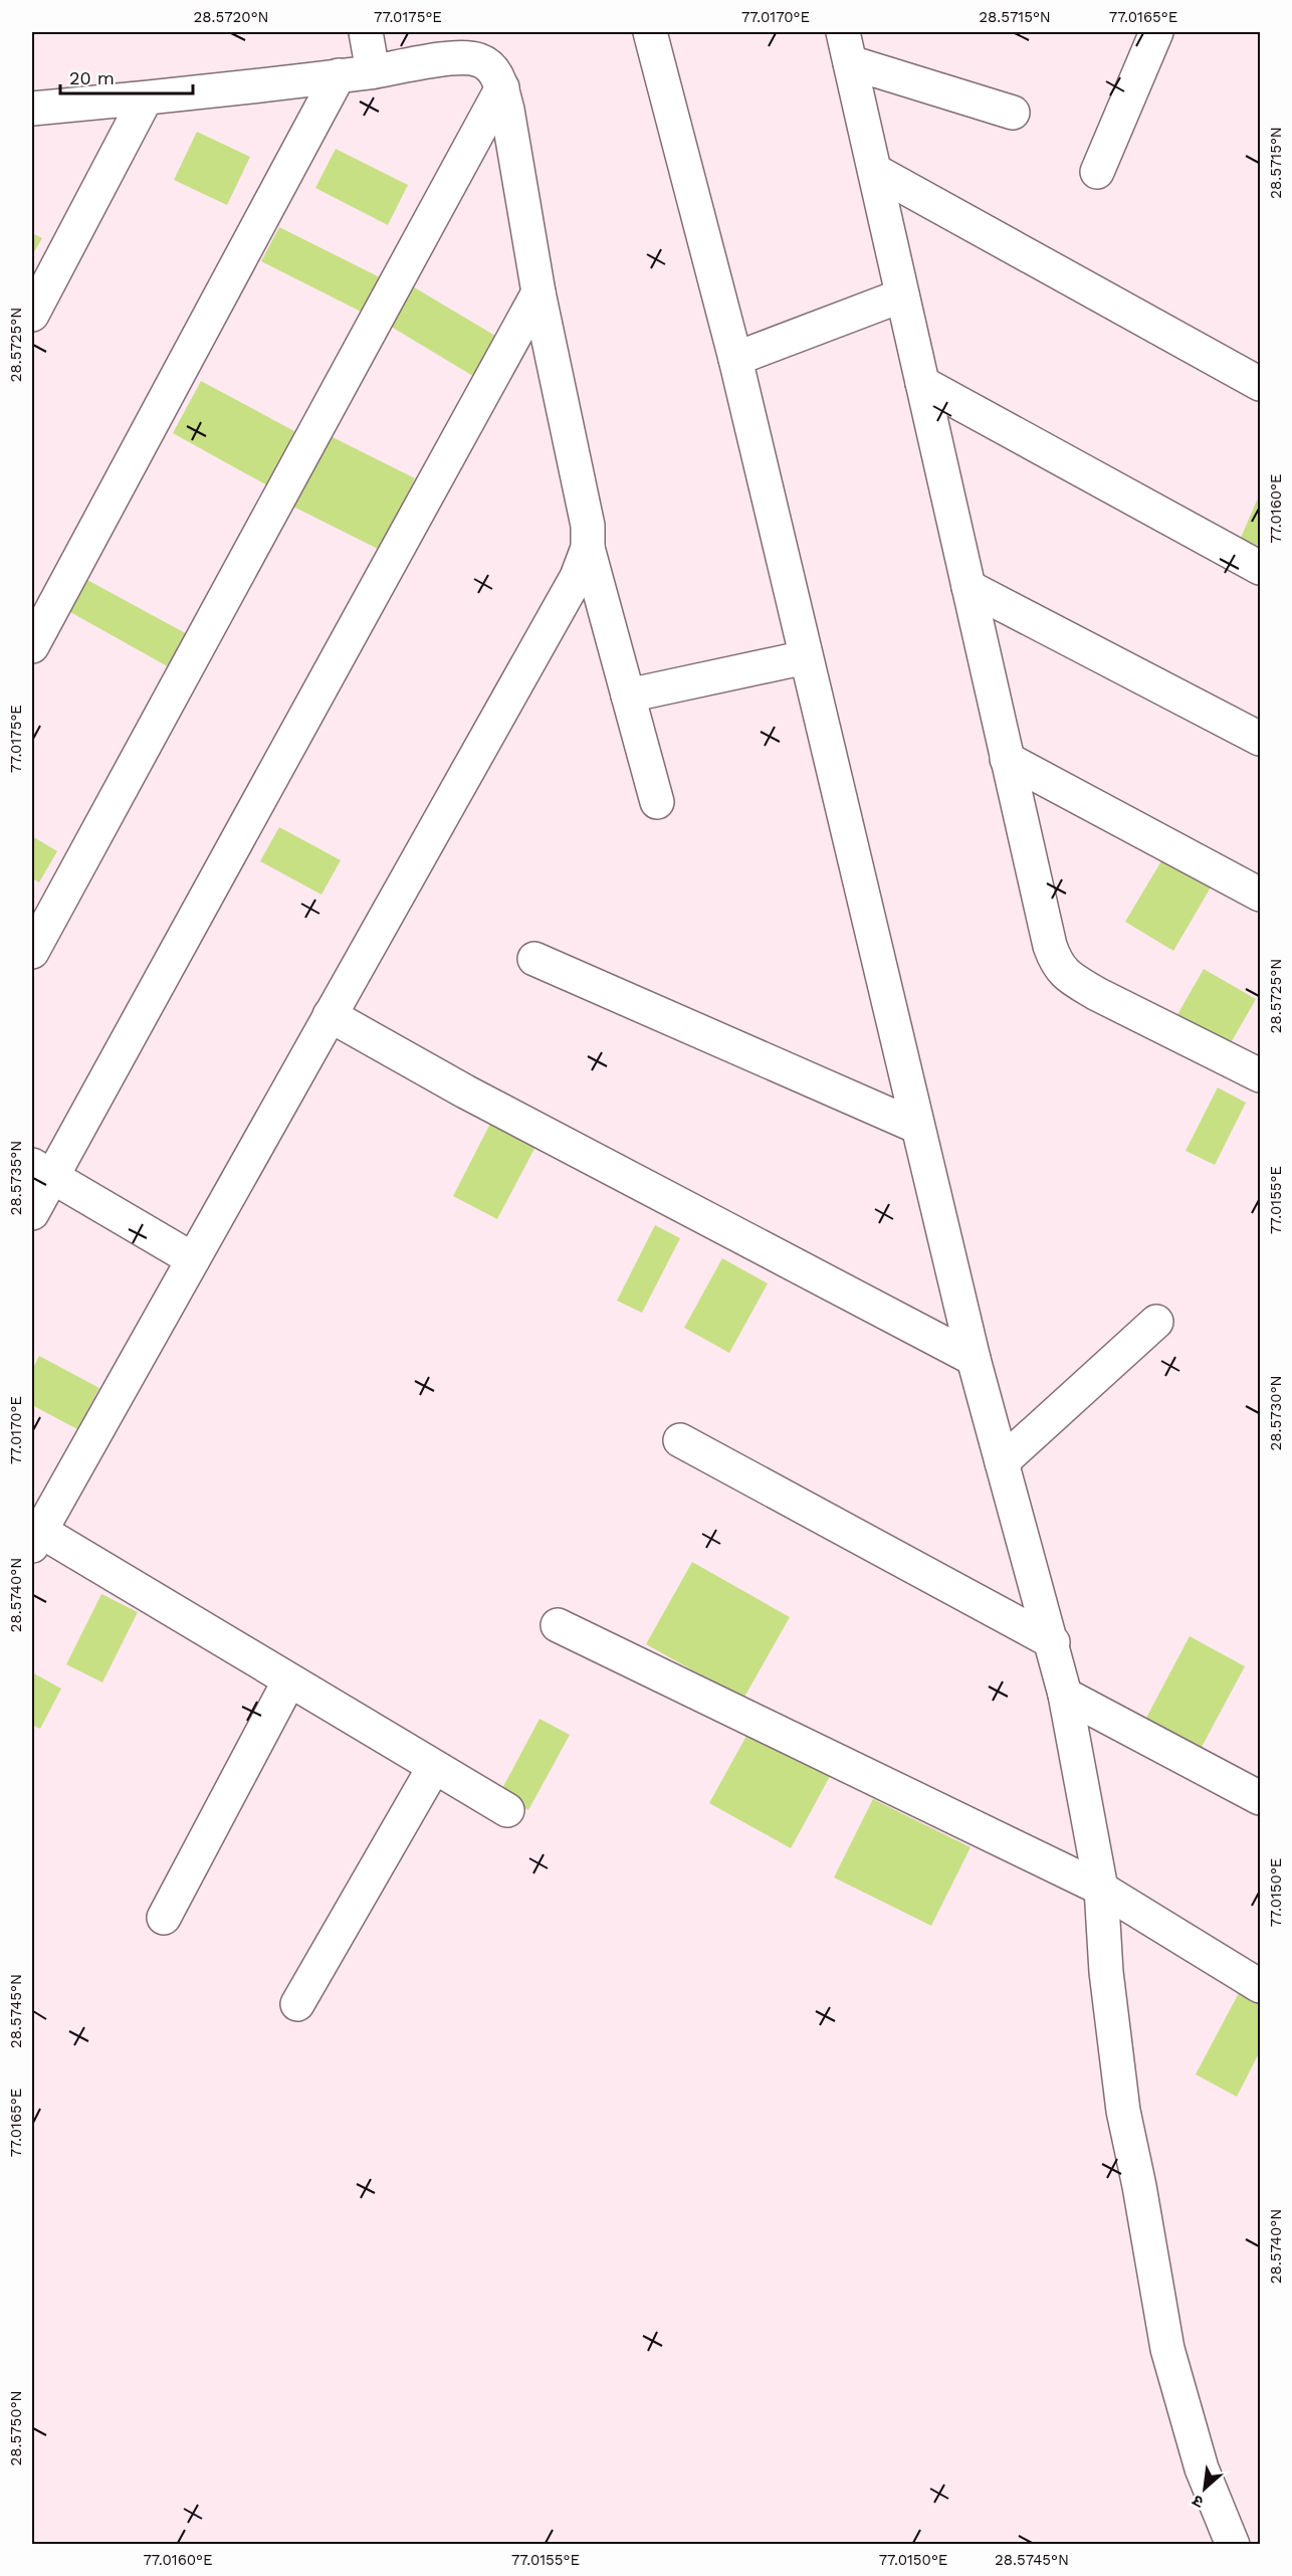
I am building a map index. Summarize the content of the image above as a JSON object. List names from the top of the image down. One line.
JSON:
{"scale_bar":"20 m","north":"bottom left","coordinates":["28.5720°N","77.0175°E","77.0170°E","28.5715°N","77.0165°E","28.5725°N","77.0160°E","28.5735°N","77.0155°E","28.5730°N","28.5740°N","77.0150°E","28.5745°N","28.5750°N"]}
